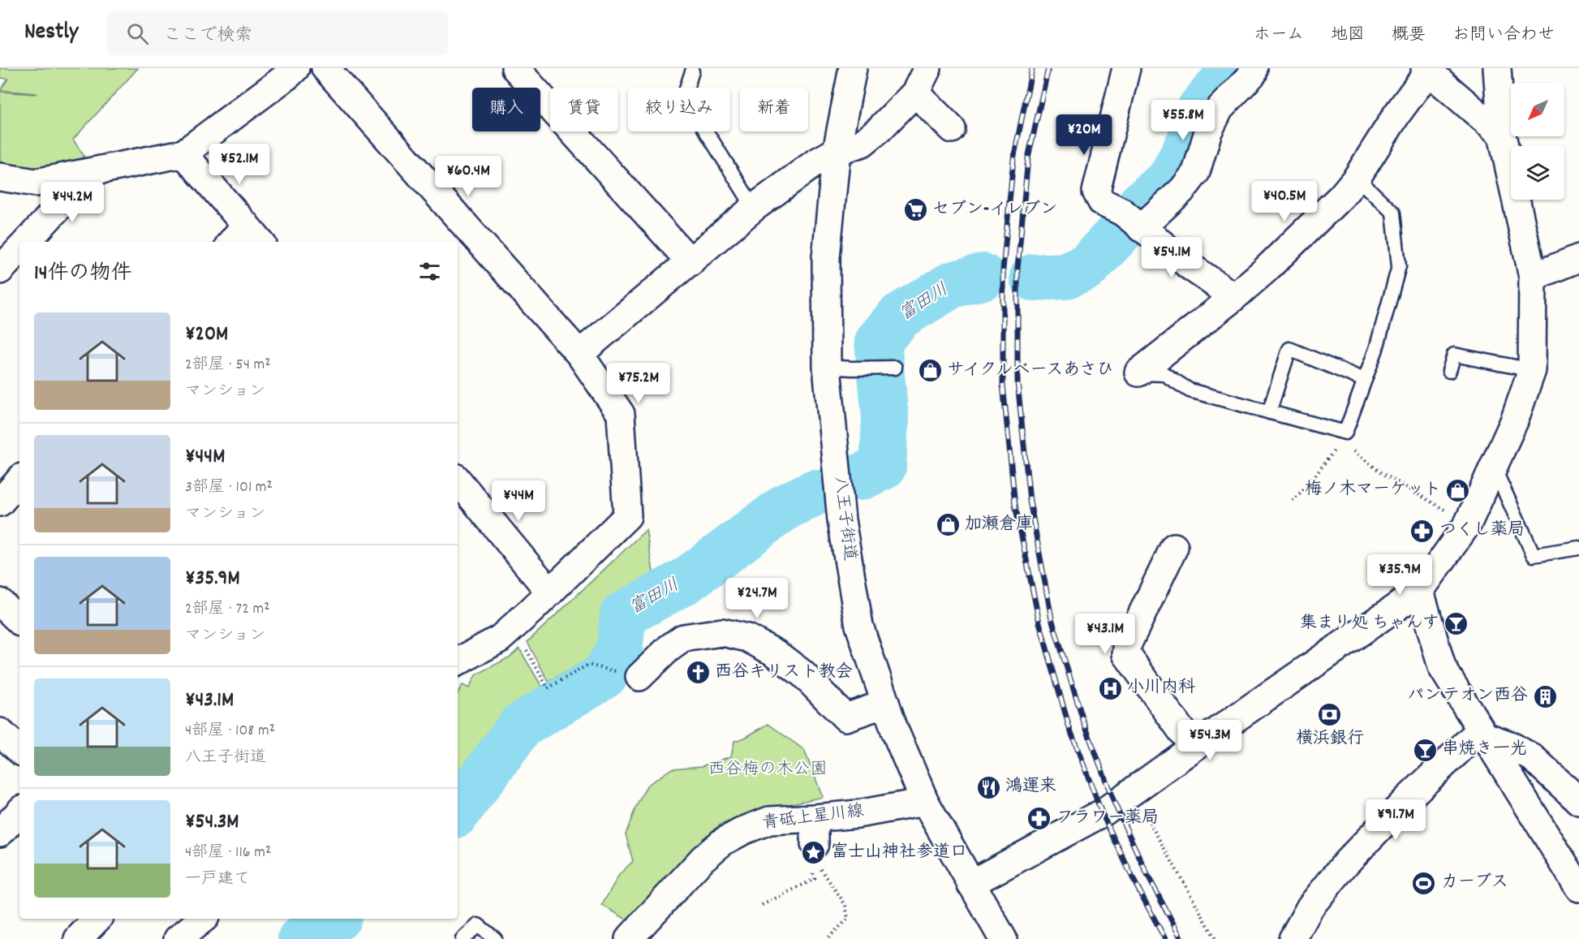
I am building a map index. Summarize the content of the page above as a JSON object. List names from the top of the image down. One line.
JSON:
{"streets":{"main road":["八王子街道","青砥上星川線"]},"crossings":[["八王子街道","青砥上星川線"]],"water":["富田川"],"parks":["西谷梅の木公園"],"places":{"supermarket":["セブン-イレブン"],"shop":["サイクルベースあさひ","梅ノ木マーケット","加瀬倉庫"],"pharmacy":["つくし薬局","フラワー薬局"],"bar":["集まり処 ちゃんす","串焼き一光"],"church":["西谷キリスト教会"],"hospital":["小川内科"],"building":["パンテオン西谷"],"bank":["横浜銀行"],"restaurant":["鴻運来"],"place":["富士山神社参道口"],"sports":["カーブス"]},"north":"bottom left","page":{"header":"Nestly","search":"ここで検索","nav":["ホーム","地図","概要","お問い合わせ"],"chip":["購入","賃貸","絞り込み","新着"],"price":["¥55.8M","¥20M","¥52.1M","¥60.4M","¥40.5M","¥44.2M","¥54.1M","¥75.2M","¥44M","¥35.9M","¥24.7M","¥43.1M","¥54.3M","¥91.7M"],"heading":"14件の物件","list":[{"name":"¥20M","note":"2部屋 · 54 m² · マンション"},{"name":"¥44M","note":"3部屋 · 101 m² · マンション"},{"name":"¥35.9M","note":"2部屋 · 72 m² · マンション"},{"name":"¥43.1M","note":"4部屋 · 108 m² · 八王子街道"},{"name":"¥54.3M","note":"4部屋 · 116 m² · 一戸建て"}]}}
